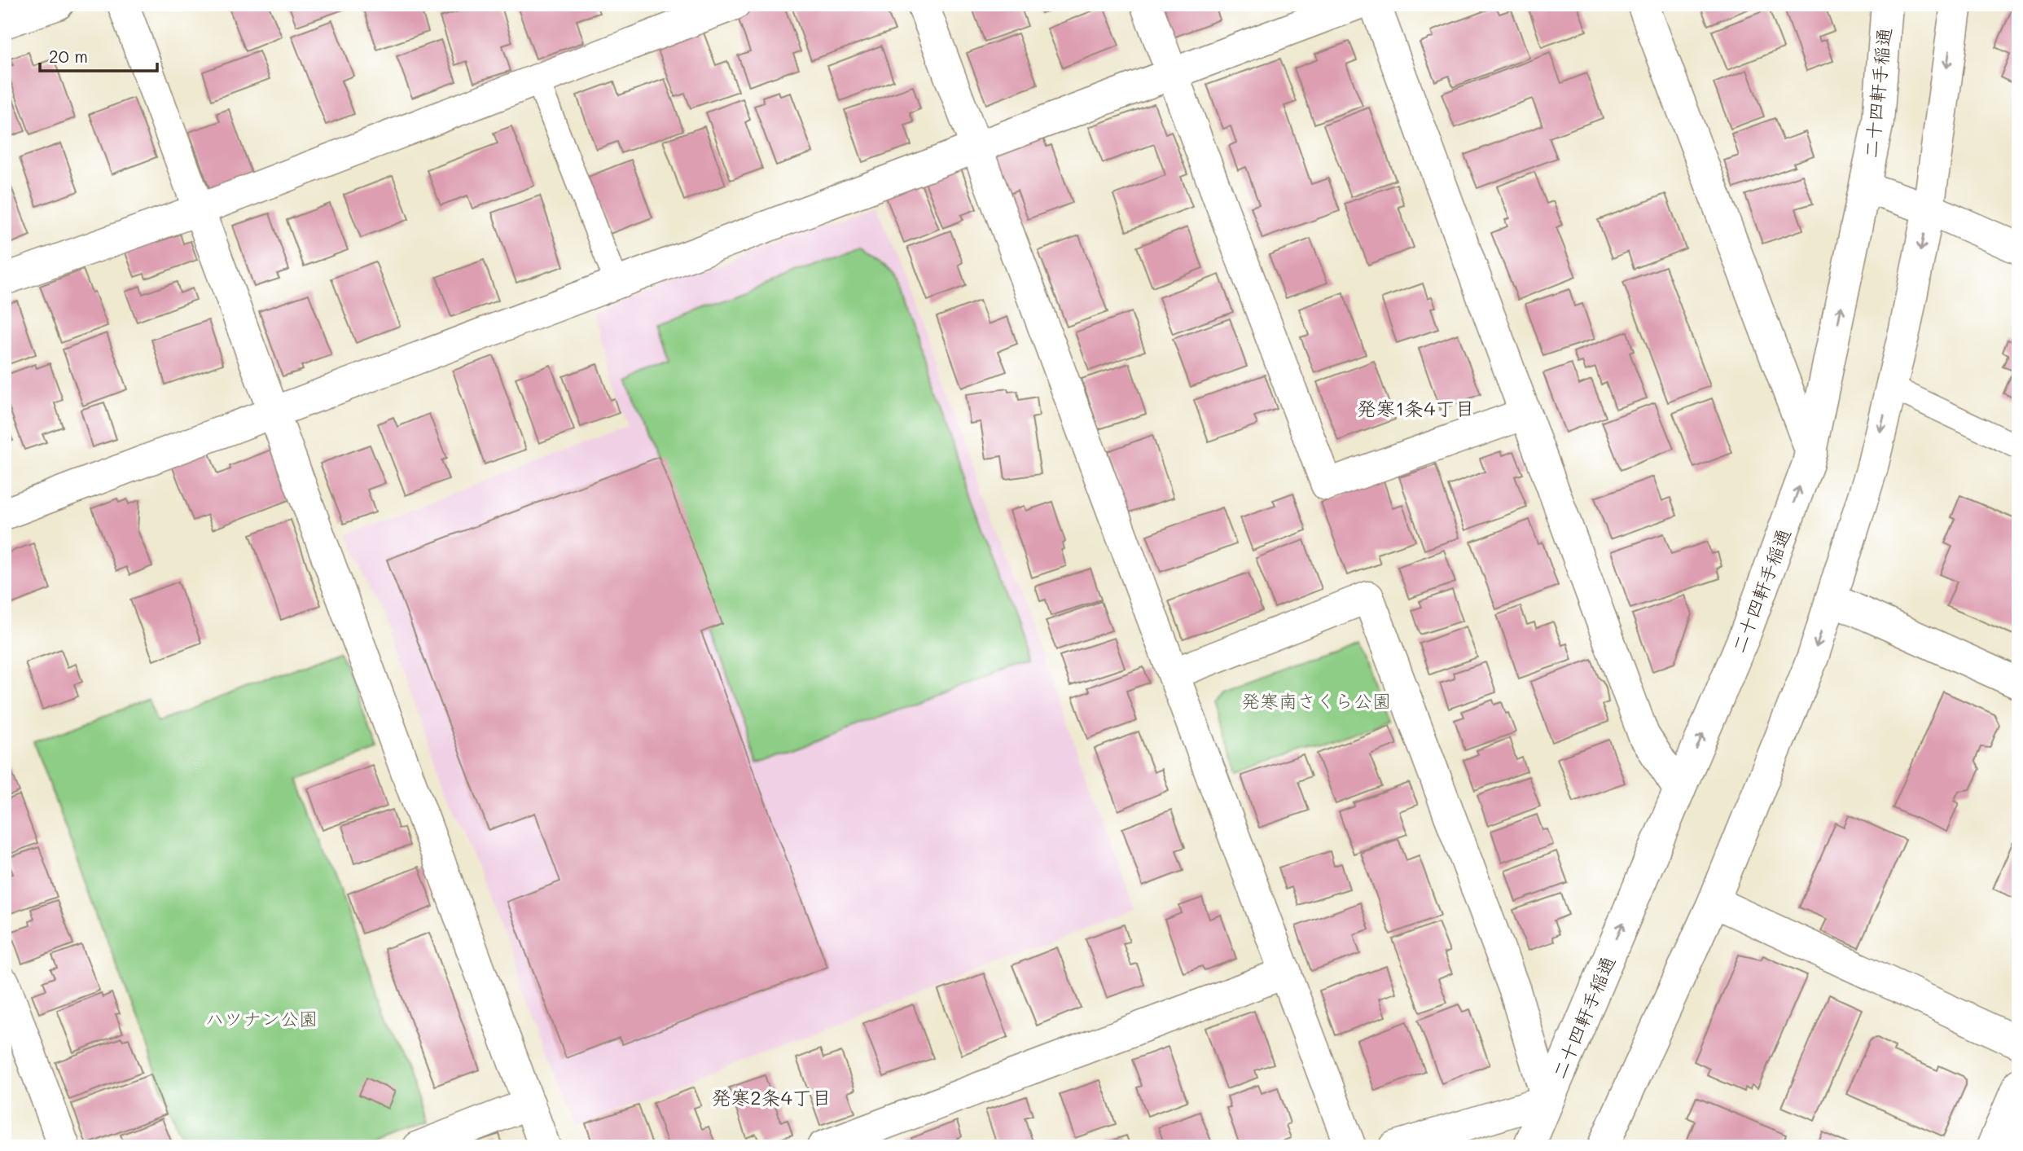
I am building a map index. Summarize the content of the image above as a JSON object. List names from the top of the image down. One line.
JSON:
{"streets":{"street":["二十四軒手稲通"]},"districts":["発寒1条4丁目","発寒2条4丁目"],"parks":["発寒南さくら公園","ハツナン公園"],"scale_bar":"20 m"}
